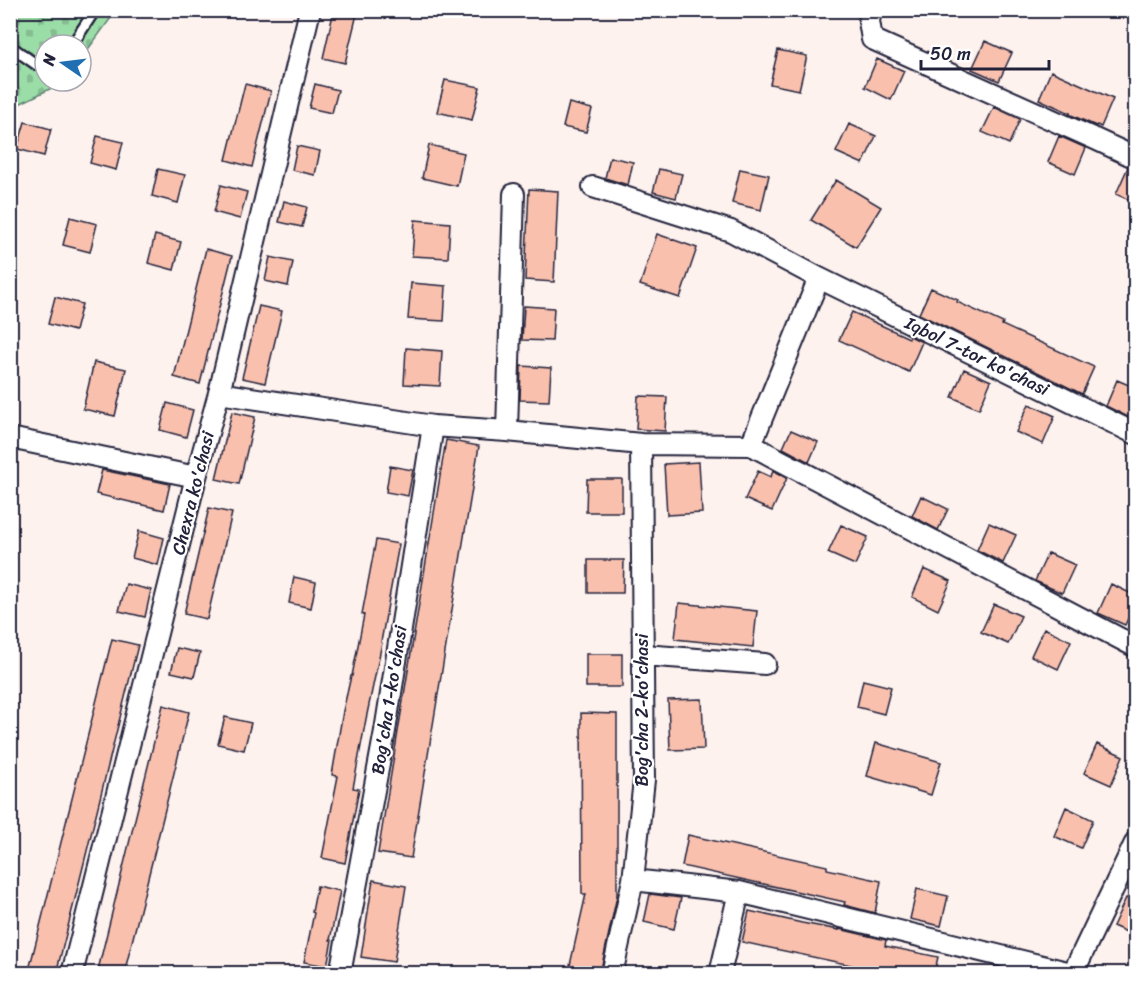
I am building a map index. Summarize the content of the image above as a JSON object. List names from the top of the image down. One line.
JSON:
{"streets":{"street":["Iqbol 7-tor ko'chasi","Chexra ko'chasi","Bog'cha 1-ko'chasi","Bog'cha 2-ko'chasi"]},"scale_bar":"50 m","north":"left"}
